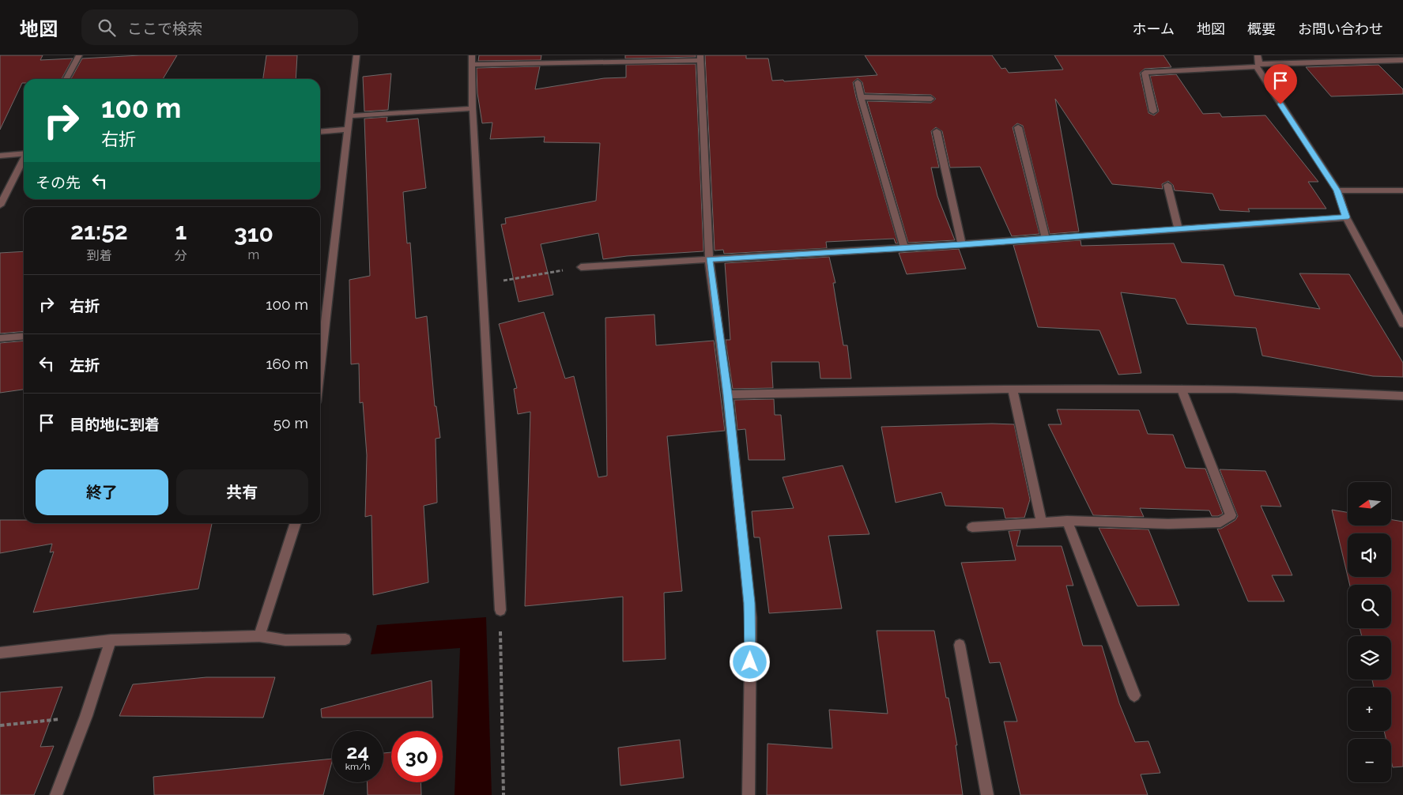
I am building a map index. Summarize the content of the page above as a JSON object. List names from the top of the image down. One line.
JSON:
{"north":"left","page":{"header":"地図","search":"ここで検索","nav":["ホーム","地図","概要","お問い合わせ"],"turn":["100 m","右折"],"then":"その先","eta":["21:52","到着","1","分","310","m"],"list":[{"name":"右折","value":"100 m"},{"name":"左折","value":"160 m"},{"name":"目的地に到着","value":"50 m"}],"buttons":["終了","共有"],"map_buttons":["+","−"],"speed":"24 km/h","limit":"30"}}
